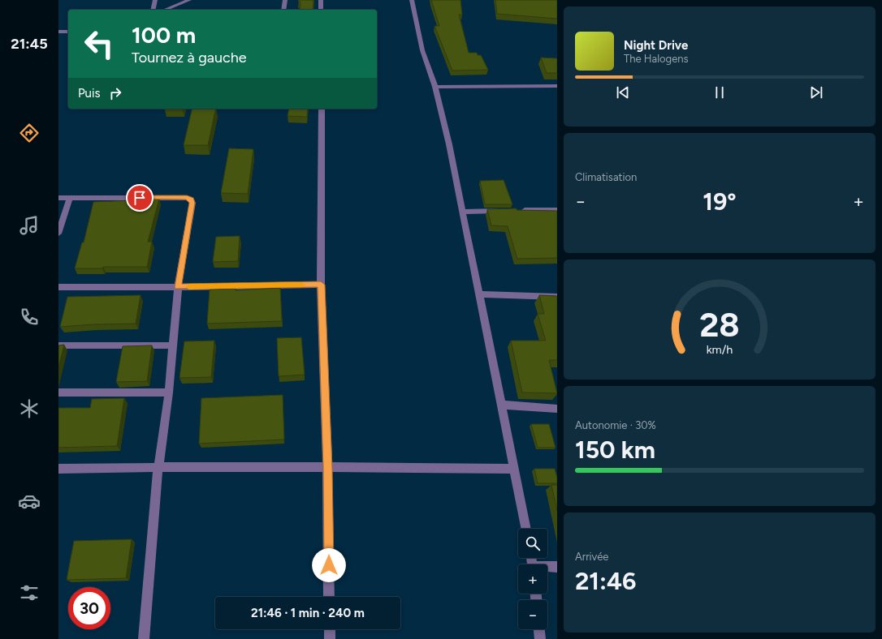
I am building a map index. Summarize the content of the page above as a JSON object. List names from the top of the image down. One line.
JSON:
{"page":{"tabs":"21:45","turn":["100 m","Tournez à gauche"],"song":["Night Drive","The Halogens"],"then":"Puis","tile":["Climatisation",["Autonomie · 30%","150 km"],["Arrivée","21:46"]],"heat":["−","19°","+"],"map_buttons":["+","−"],"limit":"30","trip":"21:46 · 1 min · 240 m","gauge":["28","km/h"]}}
